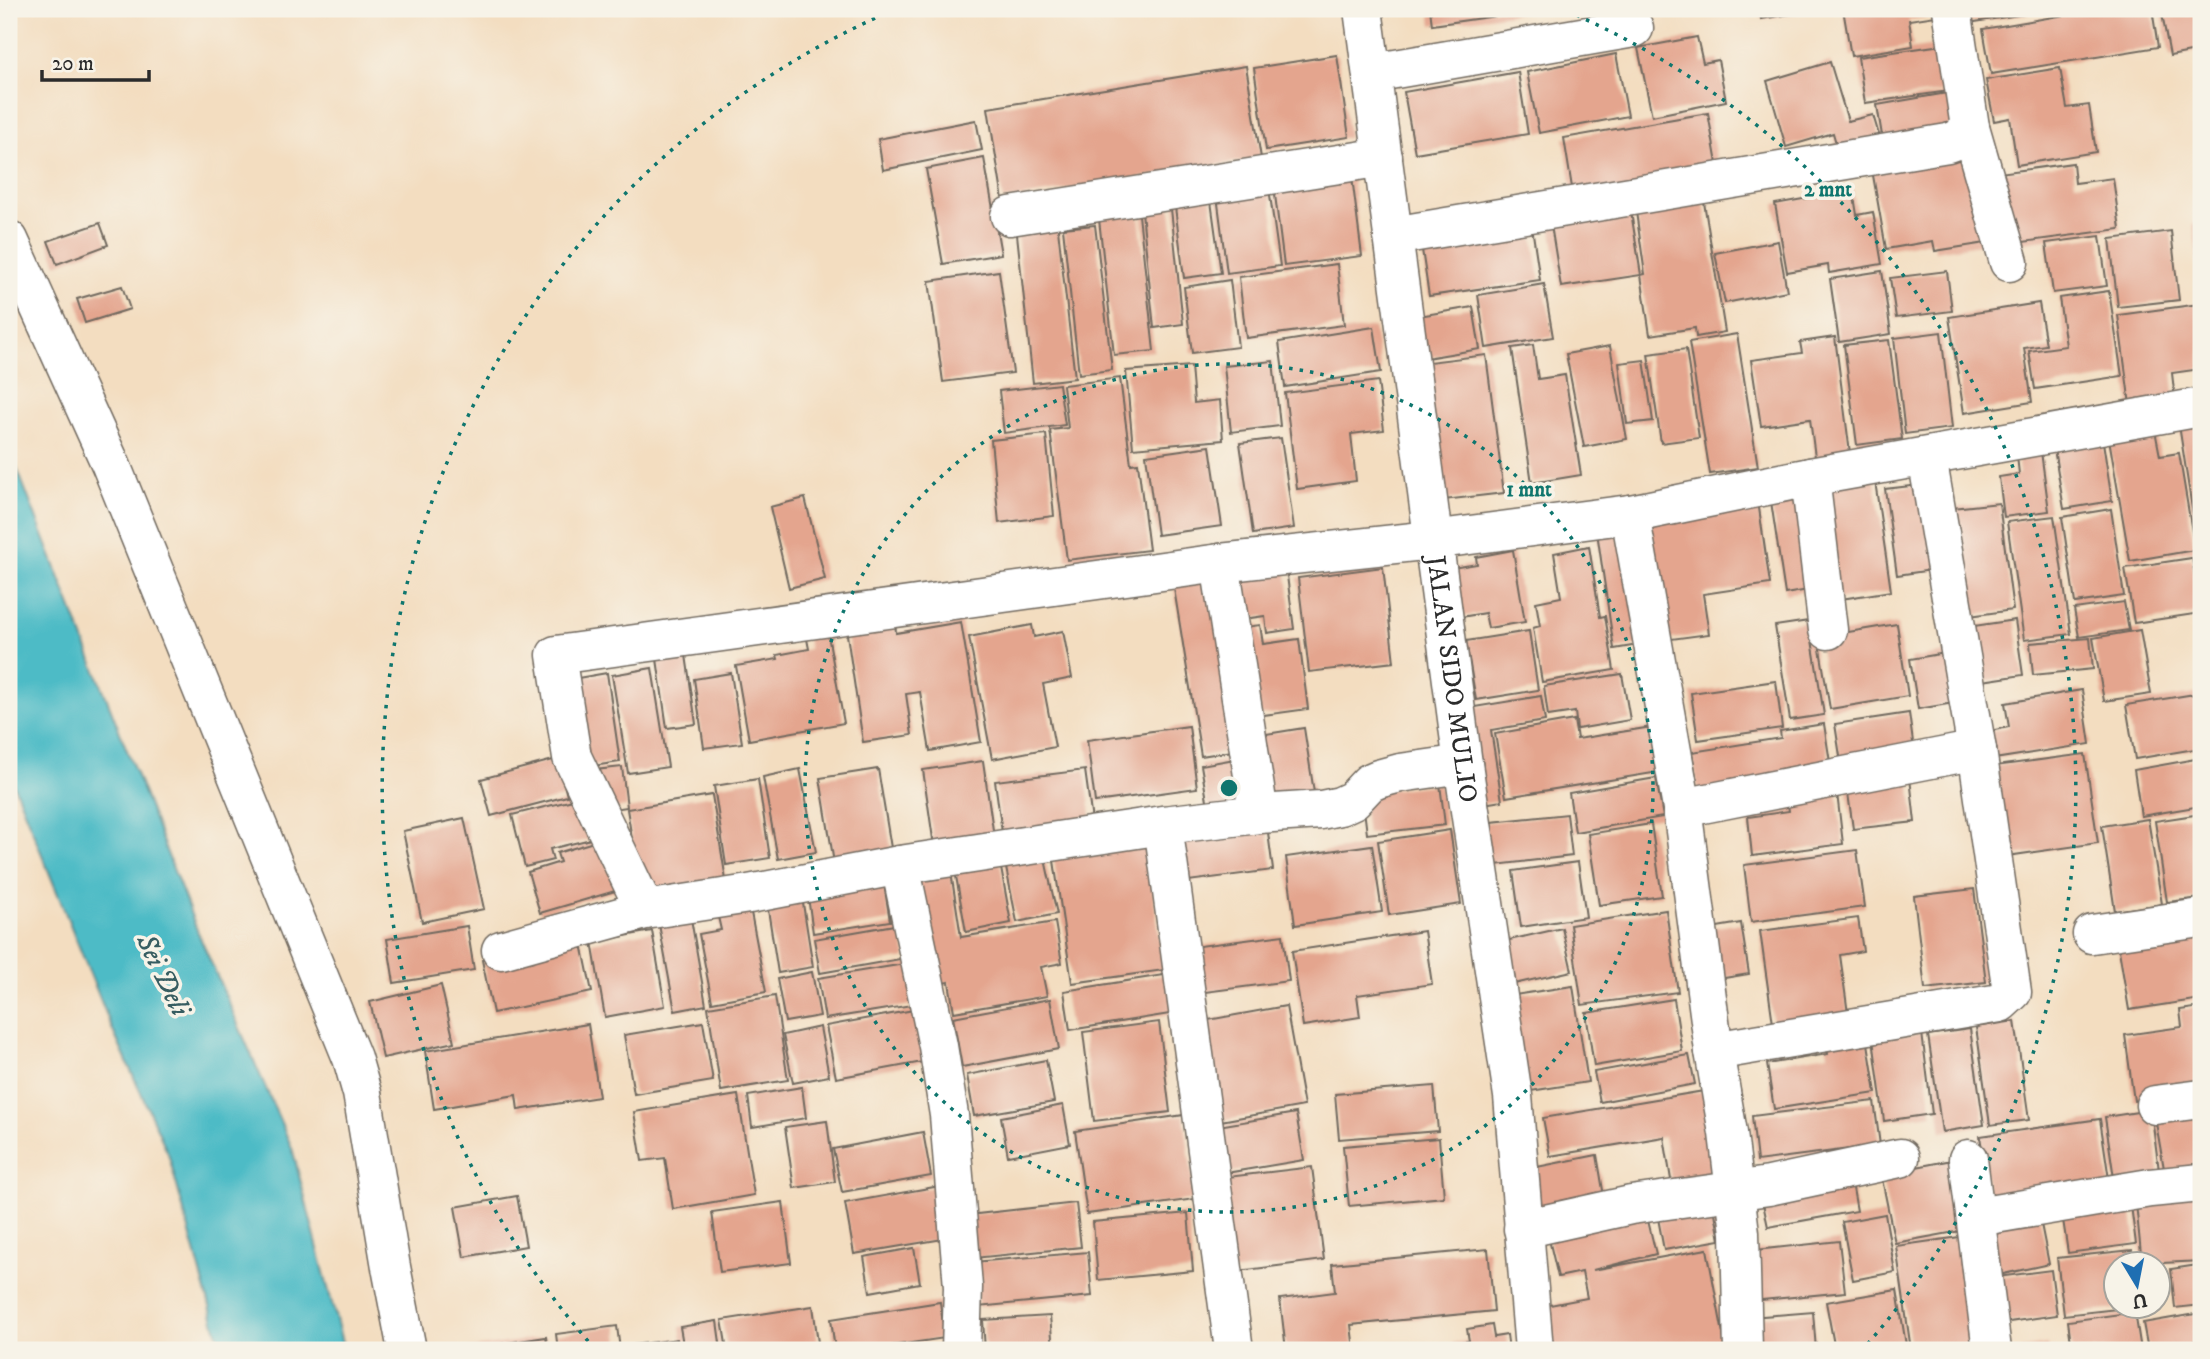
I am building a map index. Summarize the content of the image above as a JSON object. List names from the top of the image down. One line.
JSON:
{"streets":{"street":["JALAN SIDO MULIO"]},"water":["Sei Deli"],"scale_bar":"20 m","north":"bottom","rings":["2 mnt","1 mnt"]}
